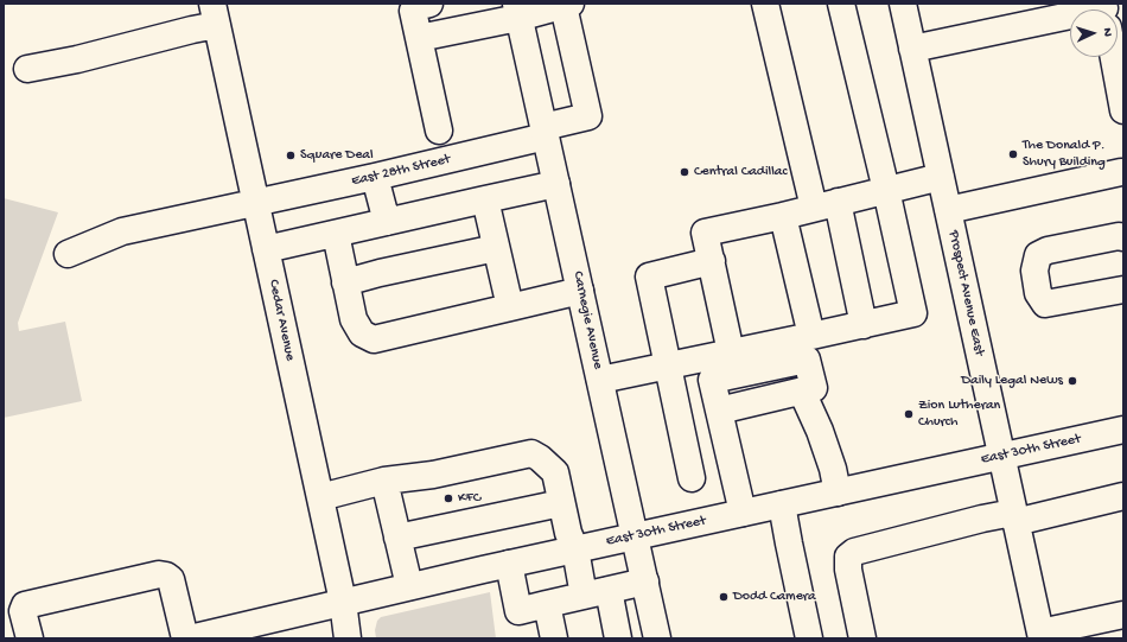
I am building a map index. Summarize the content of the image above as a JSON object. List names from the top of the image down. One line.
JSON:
{"streets":{"main road":["East 28th Street","Prospect Avenue East","Cedar Avenue","Carnegie Avenue","East 30th Street"]},"crossings":[["East 28th Street","Cedar Avenue"],["East 28th Street","Carnegie Avenue"],["Prospect Avenue East","East 30th Street"],["Cedar Avenue","East 30th Street"],["Carnegie Avenue","East 30th Street"]],"places":["The Donald P. Shury Building","Square Deal","Central Cadillac","Daily Legal News","Zion Lutheran Church","KFC","Dodd Camera"],"north":"right"}
